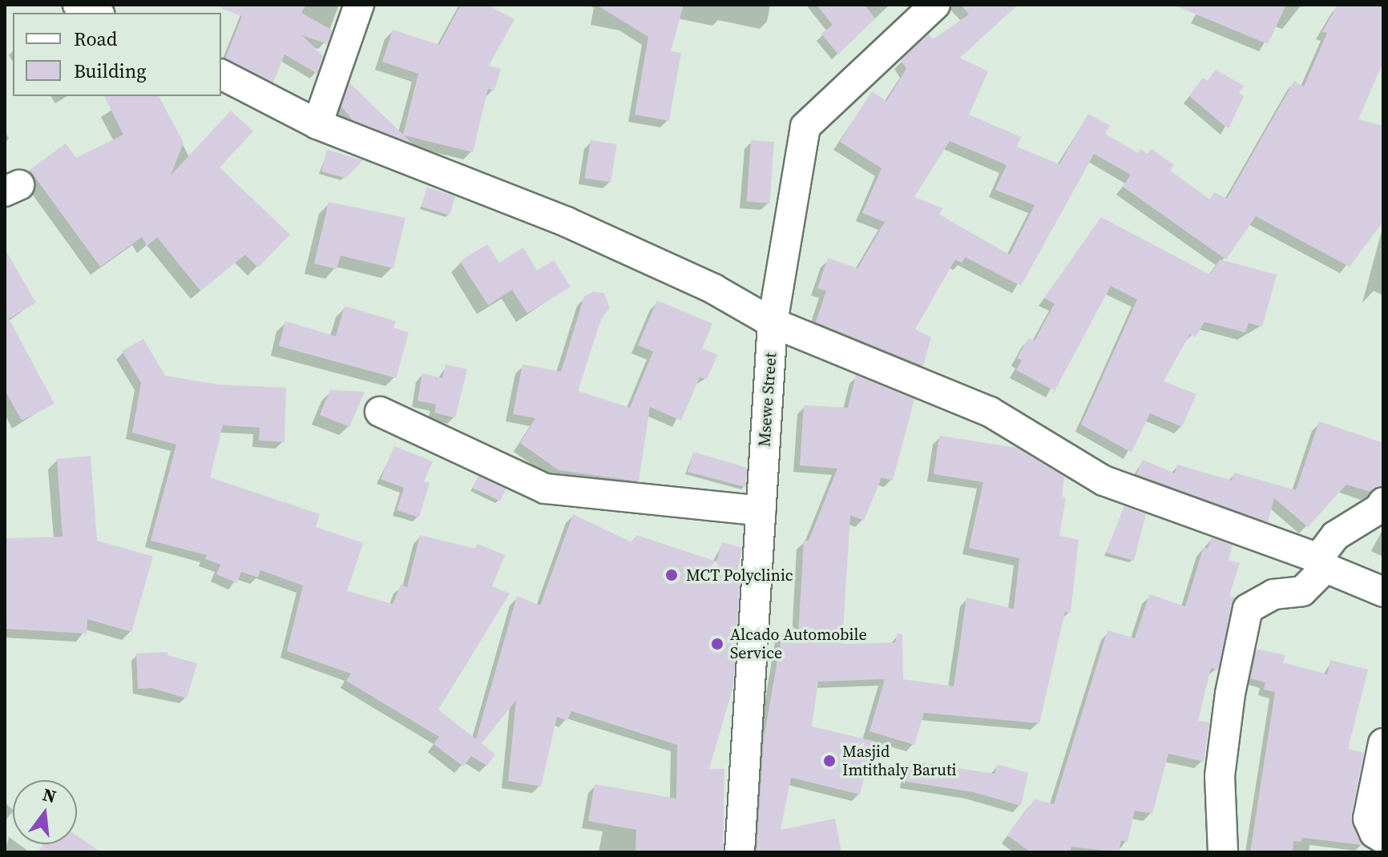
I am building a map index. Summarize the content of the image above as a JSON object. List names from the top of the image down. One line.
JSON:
{"streets":{"street":["Msewe Street"]},"places":["MCT Polyclinic","Alcado Automobile Service","Masjid Imtithaly Baruti"],"legend":["Road","Building"],"north":"top"}
